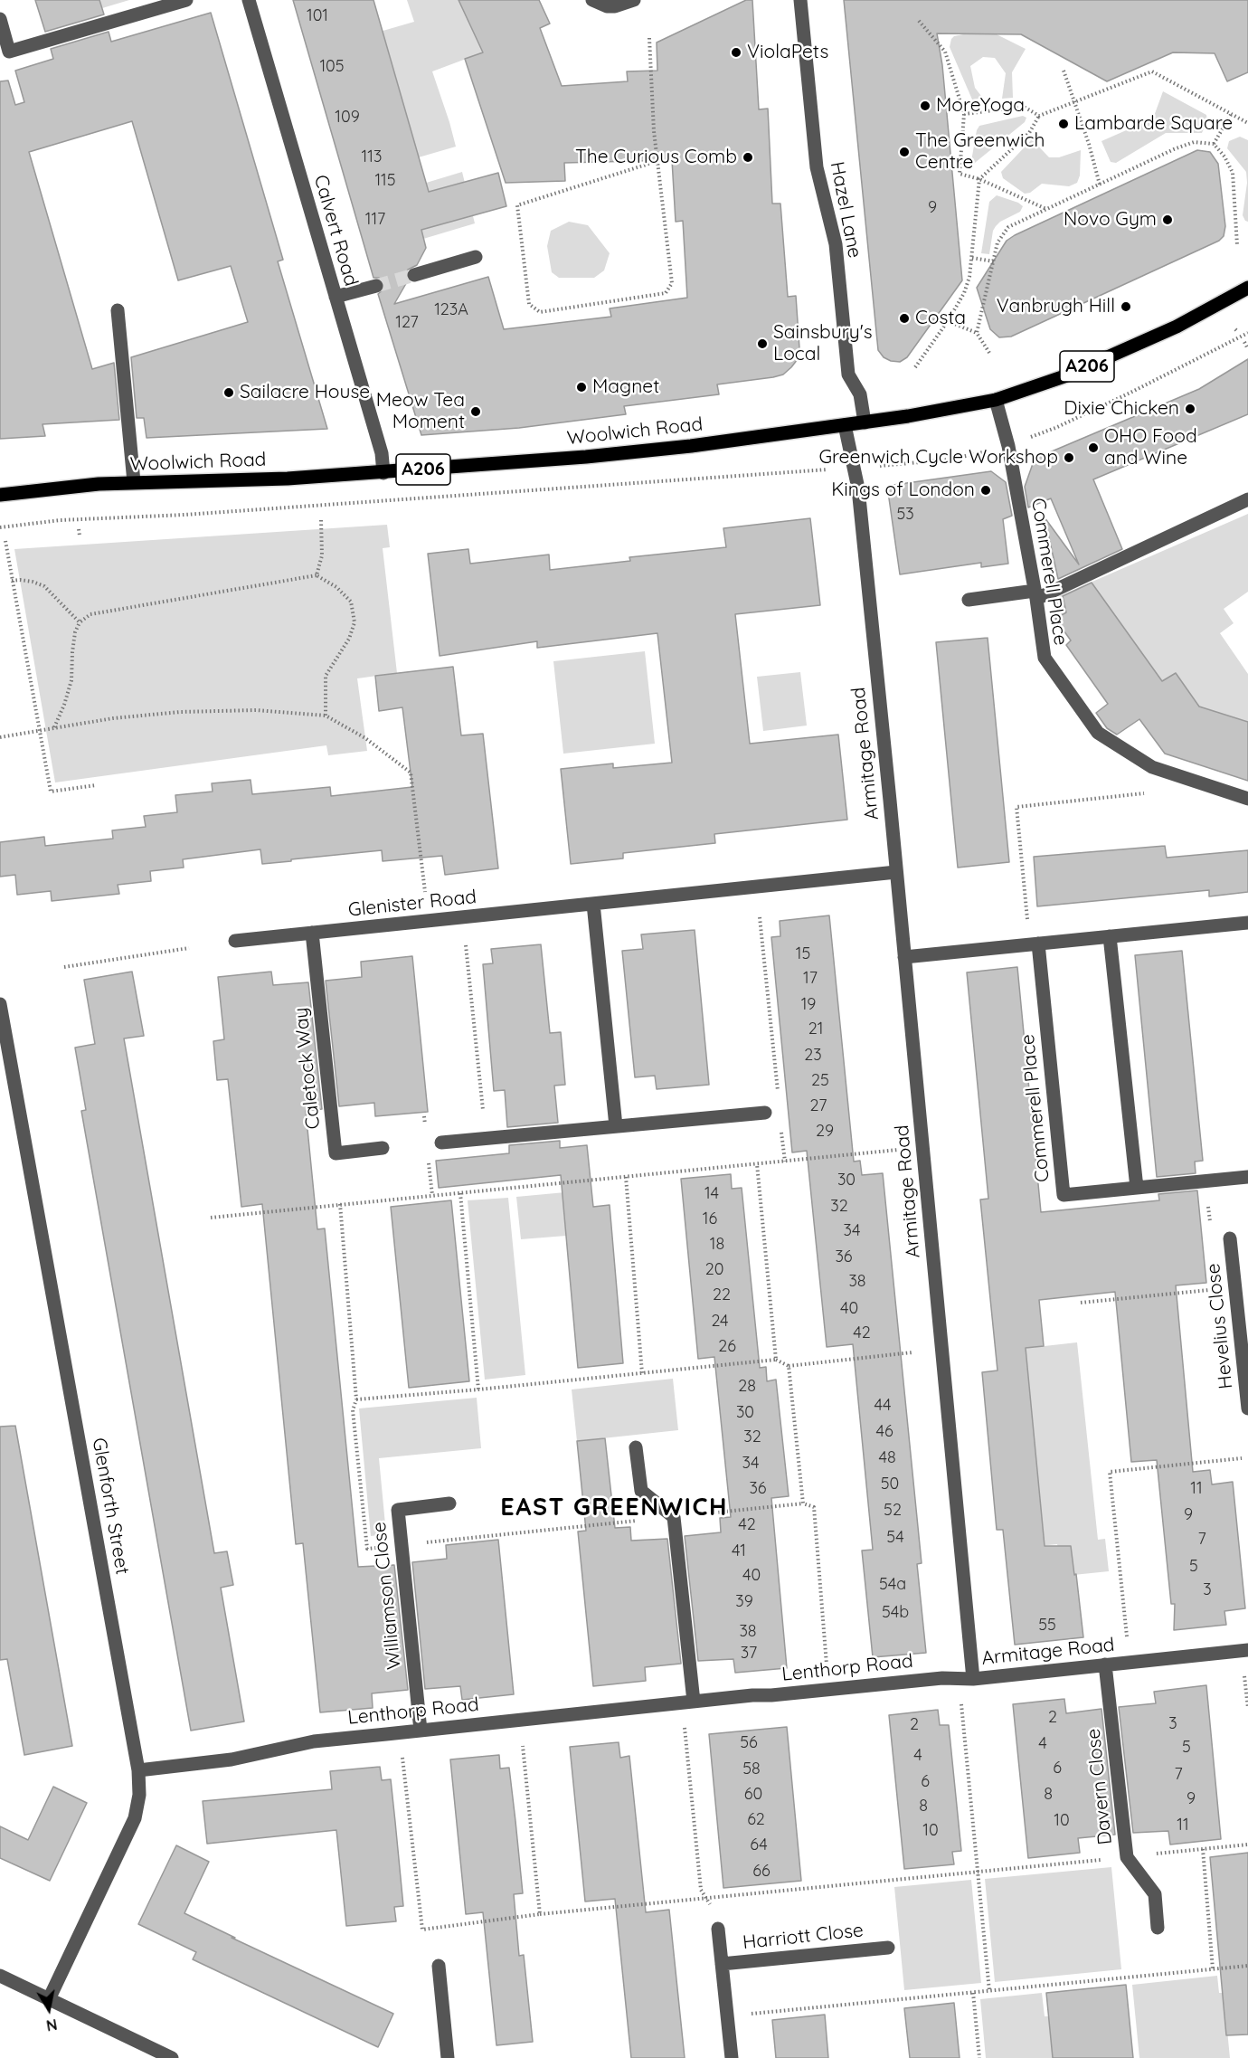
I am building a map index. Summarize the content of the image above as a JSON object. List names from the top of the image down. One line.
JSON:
{"streets":{"main road":["A206","Woolwich Road"],"street":["Hazel Lane","Calvert Road","Commerell Place","Armitage Road","Glenister Road","Caletock Way","Hevelius Close","Glenforth Street","Williamson Close","Lenthorp Road","Davern Close","Harriott Close"]},"crossings":[["Hazel Lane","Woolwich Road"],["Calvert Road","Woolwich Road"],["Woolwich Road","Commerell Place"],["Woolwich Road","Armitage Road"],["Armitage Road","Glenister Road"],["Armitage Road","Lenthorp Road"],["Armitage Road","Davern Close"],["Glenister Road","Caletock Way"],["Glenforth Street","Lenthorp Road"],["Williamson Close","Lenthorp Road"]],"districts":["EAST GREENWICH"],"places":["ViolaPets","MoreYoga","Lambarde Square","The Greenwich Centre","The Curious Comb","Novo Gym","Vanbrugh Hill","Costa","Sainsbury's Local","Magnet","Sailacre House","Dixie Chicken","Meow Tea Moment","OHO Food and Wine","Greenwich Cycle Workshop","Kings of London"],"house_numbers":["101","105","109","113","115","9","117","123A","127","53","15","17","19","21","23","25","27","29","30","14","32","16","34","18","36","20","38","22","40","24","42","26","28","44","30","46","32","48","34","50","36","11","52","9","42","54","7","41","5","40","54a","3","39","54b","55","38","37","2","3","2","56","4","5","4","6","58","7","6","60","8","9","8","62","10","11","10","64","66"],"north":"bottom"}
